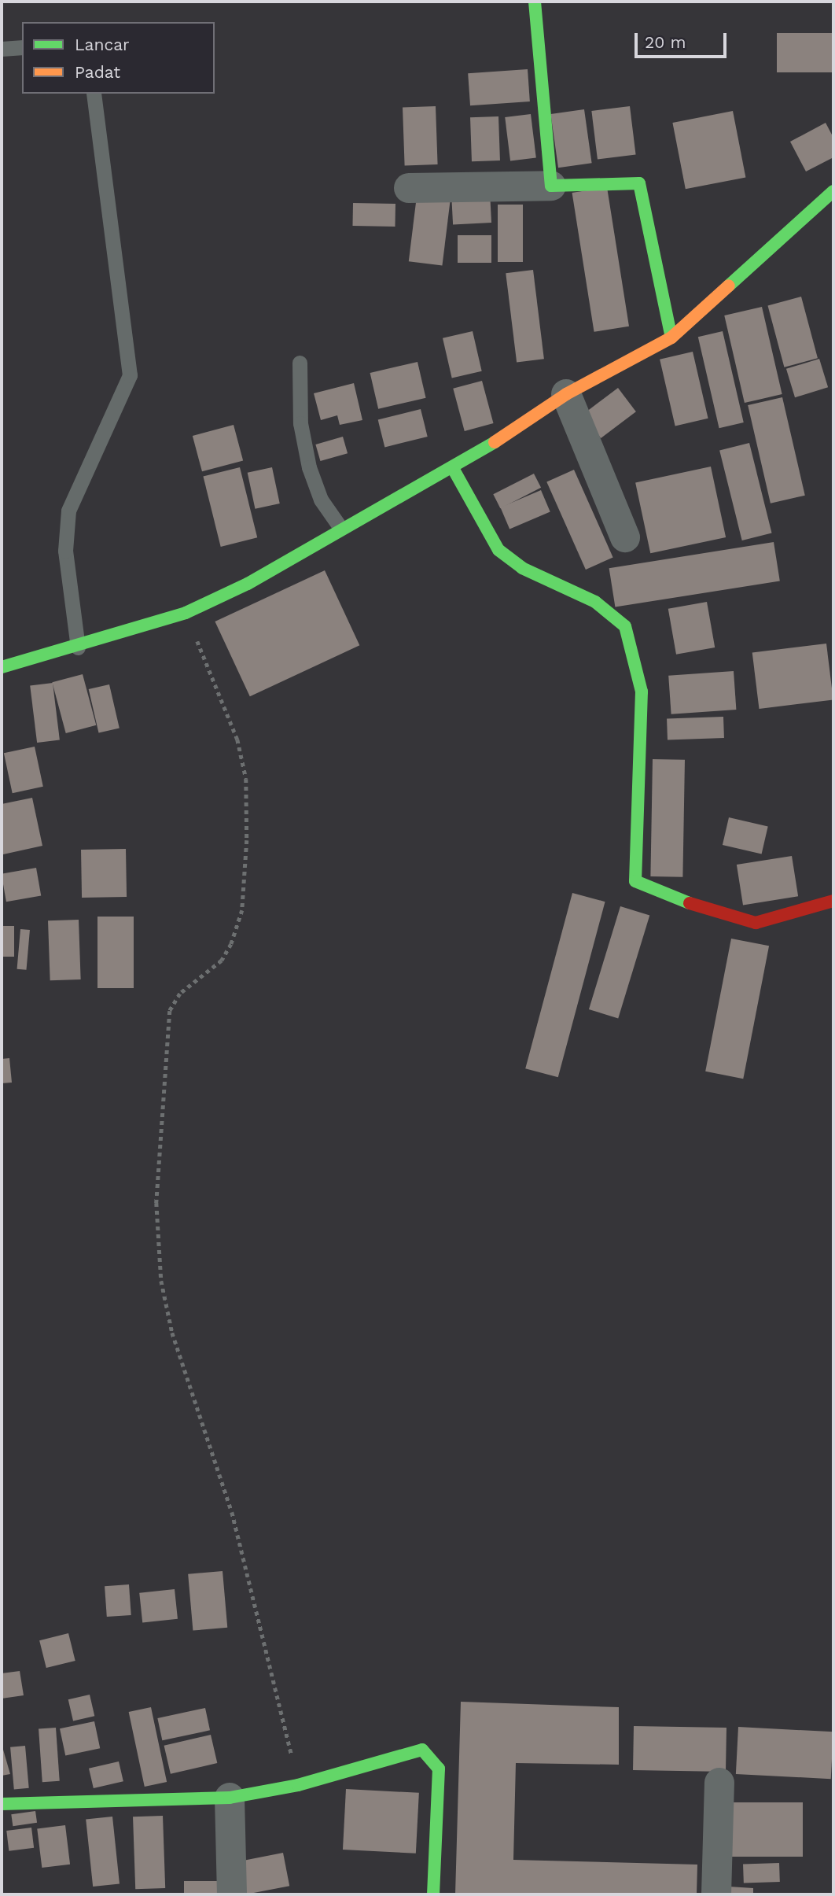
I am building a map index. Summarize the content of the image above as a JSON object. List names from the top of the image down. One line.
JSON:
{"legend":["Lancar","Padat"],"scale_bar":"20 m"}
